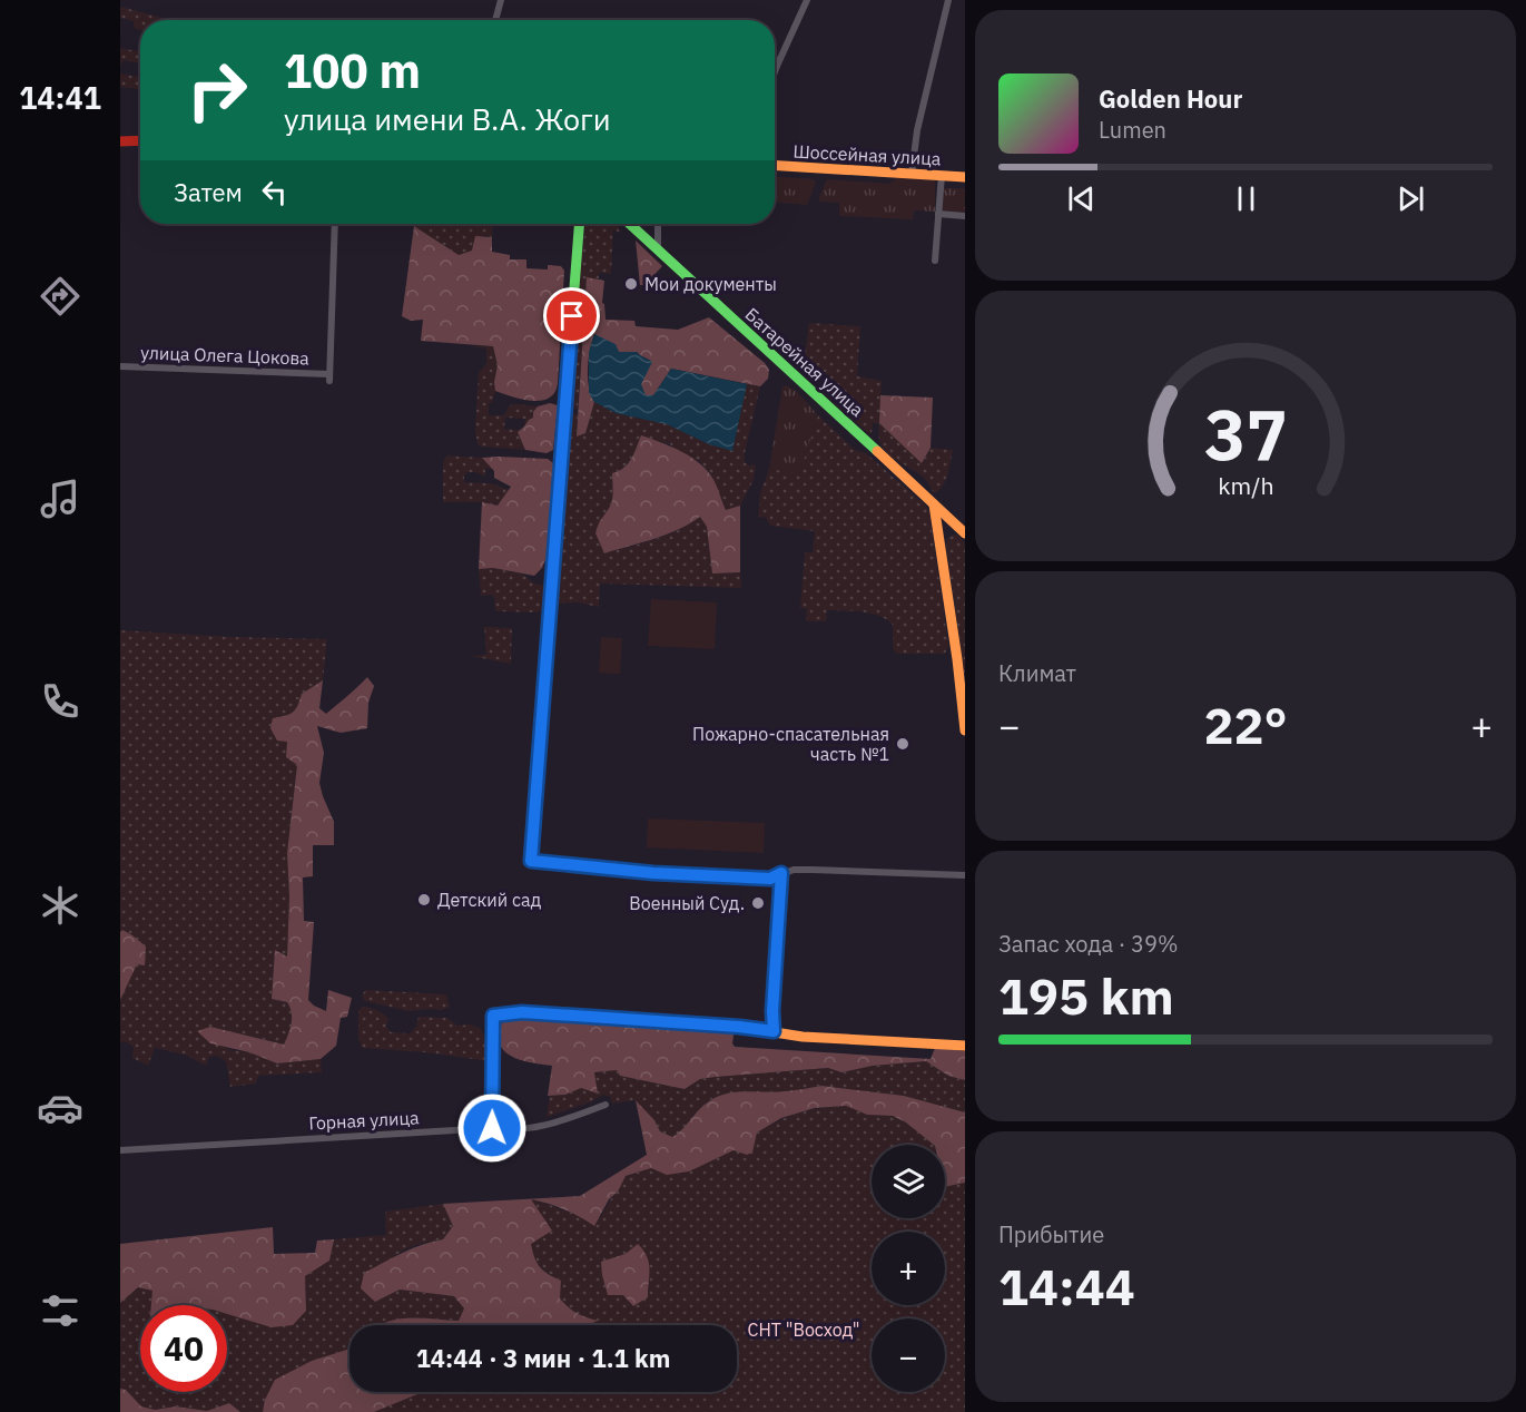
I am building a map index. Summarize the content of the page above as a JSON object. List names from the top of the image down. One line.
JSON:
{"streets":{"street":["Шоссейная улица","улица Олега Цокова","Батарейная улица","Горная улица"]},"parks":["СНТ \"Восход\""],"places":["Мои документы","Пожарно-спасательная часть №1","Детский сад","Военный Суд."],"page":{"tabs":"14:41","turn":["100 m","улица имени В.А. Жоги"],"song":["Golden Hour","Lumen"],"then":"Затем","tile":["Климат",["Запас хода · 39%","195 km"],["Прибытие","14:44"]],"heat":["−","22°","+"],"map_buttons":["+","−"],"limit":"40","trip":"14:44 · 3 мин · 1.1 km","gauge":["37","km/h"]}}
